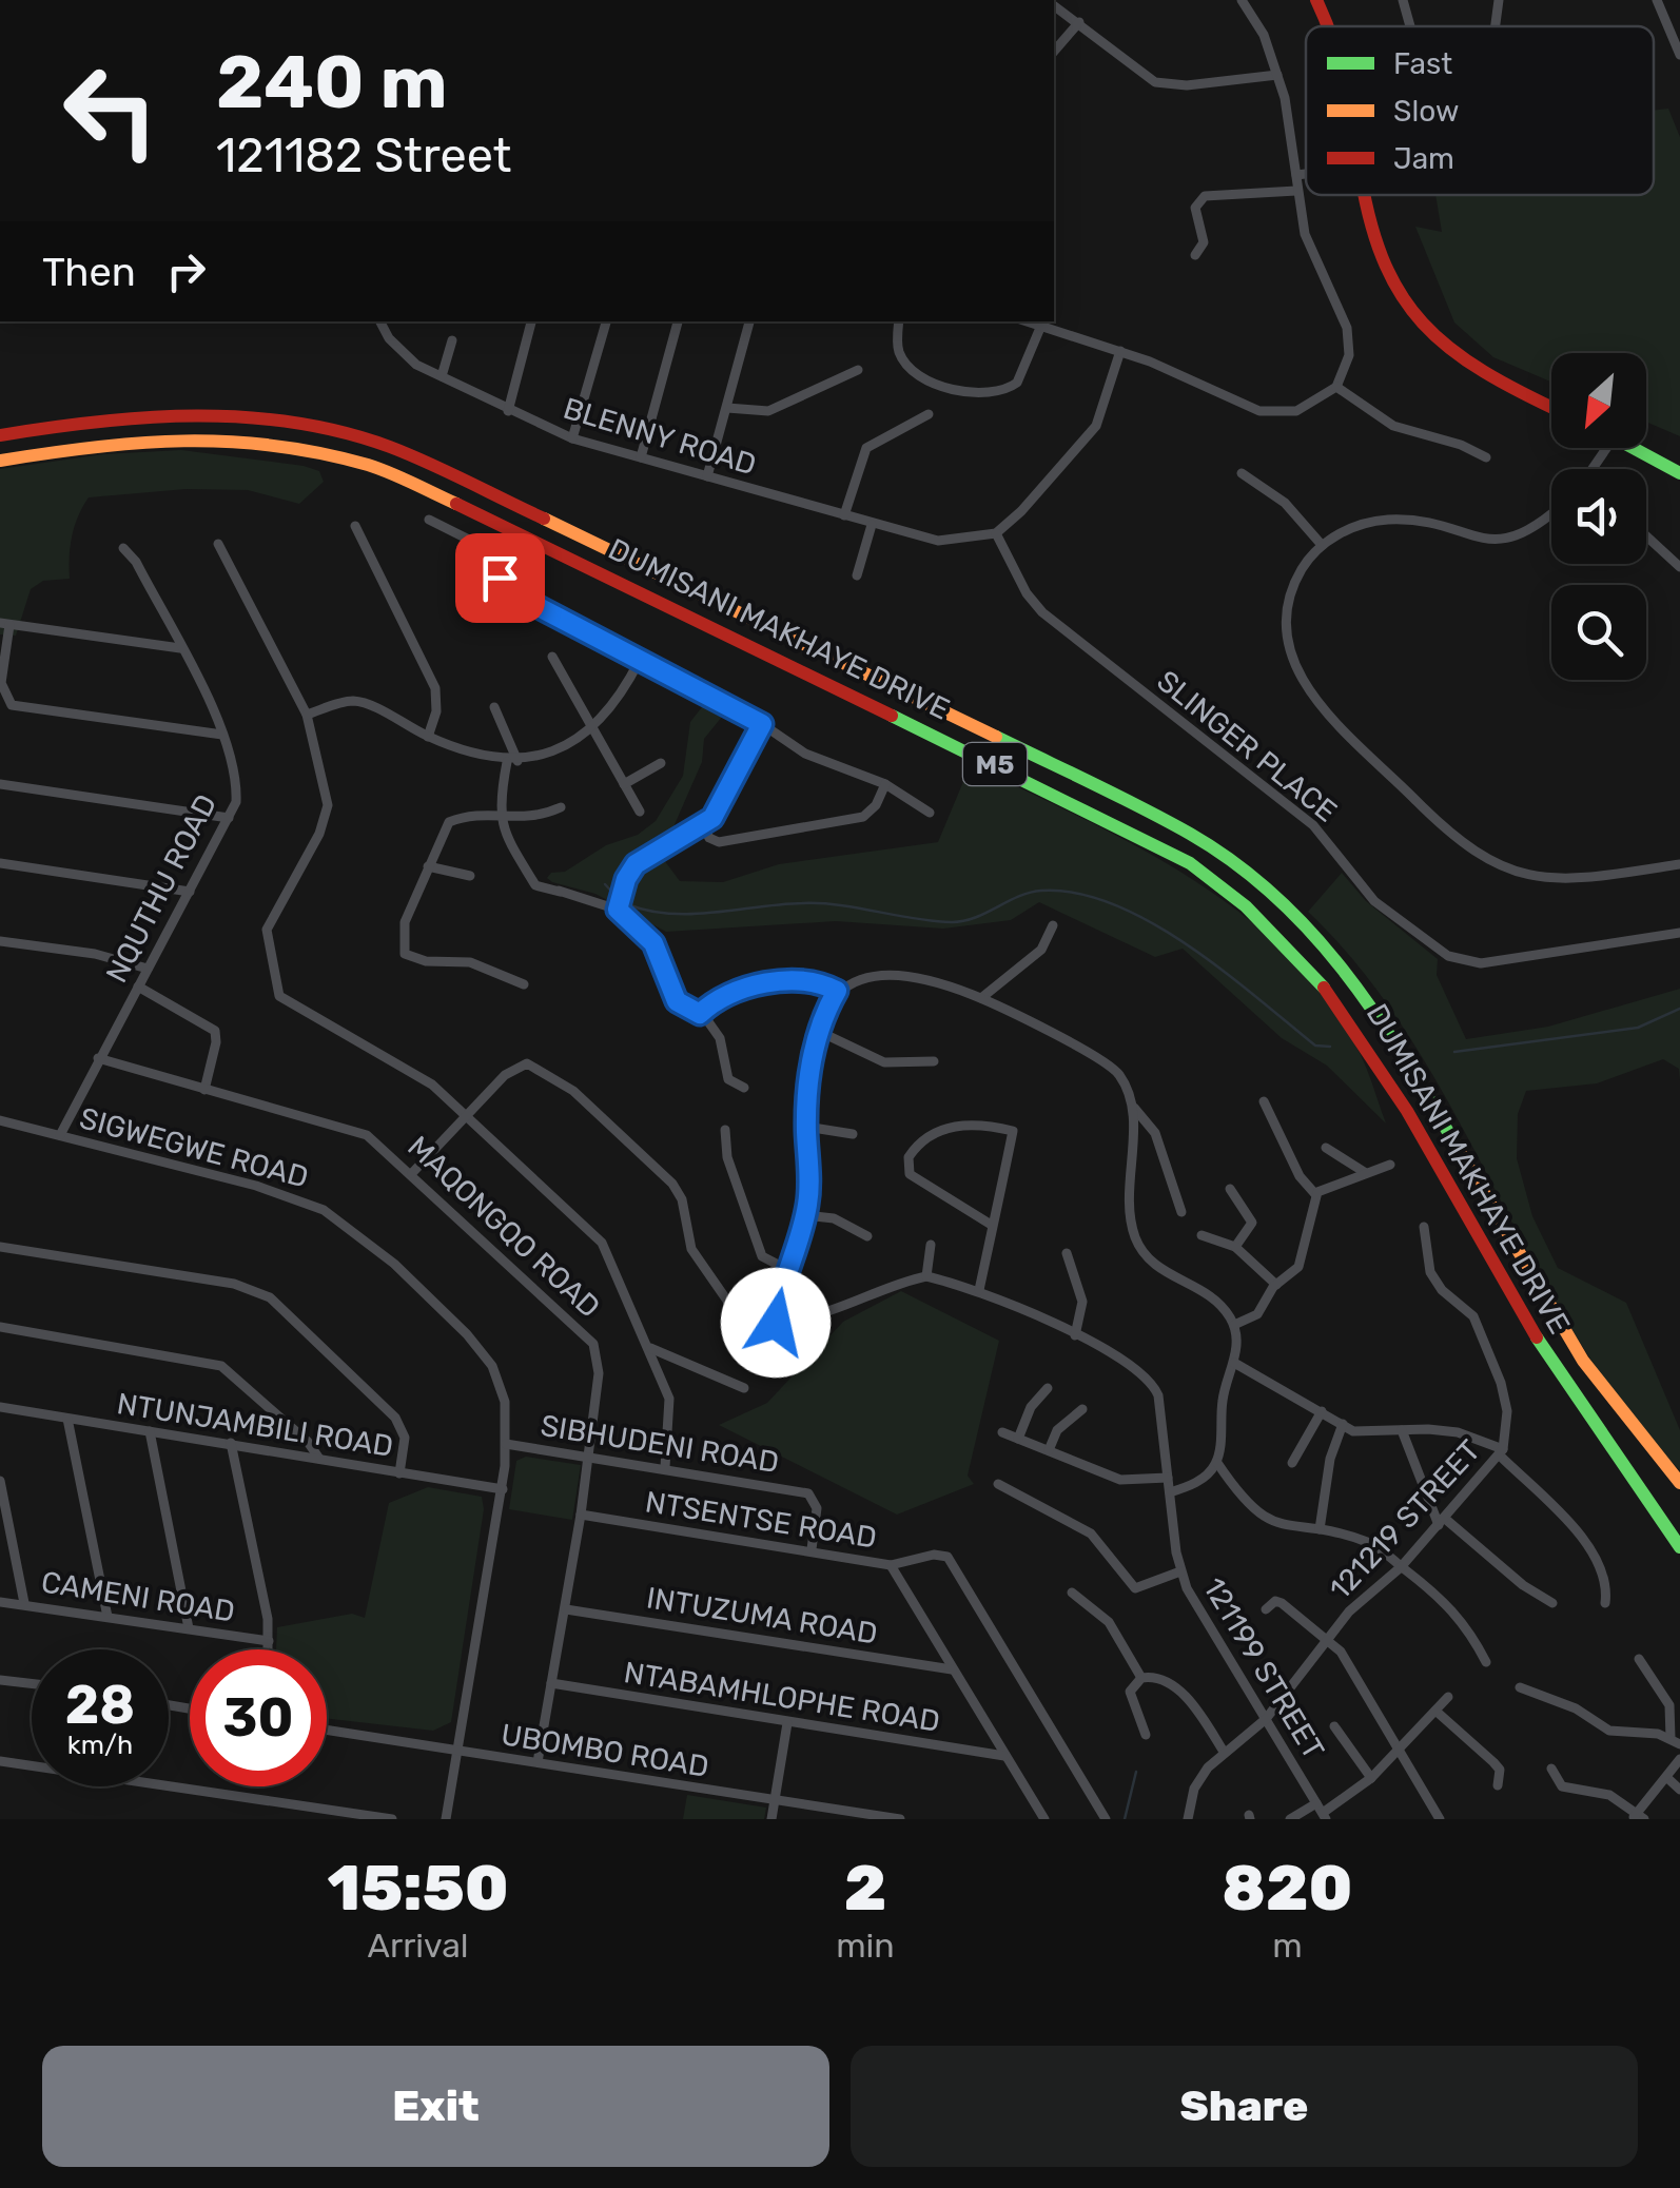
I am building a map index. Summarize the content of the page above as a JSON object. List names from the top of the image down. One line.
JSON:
{"streets":{"main road":["DUMISANI MAKHAYE DRIVE","M5"],"street":["BLENNY ROAD","SLINGER PLACE","NQUTHU ROAD","SIGWEGWE ROAD","MAQONGQO ROAD","NTUNJAMBILI ROAD","SIBHUDENI ROAD","NTSENTSE ROAD","121219 STREET","CAMENI ROAD","INTUZUMA ROAD","121199 STREET","NTABAMHLOPHE ROAD","UBOMBO ROAD"]},"crossings":[["BLENNY ROAD","SLINGER PLACE"],["NQUTHU ROAD","SIGWEGWE ROAD"],["NQUTHU ROAD","MAQONGQO ROAD"],["SIGWEGWE ROAD","NTUNJAMBILI ROAD"],["SIGWEGWE ROAD","SIBHUDENI ROAD"],["SIGWEGWE ROAD","UBOMBO ROAD"],["MAQONGQO ROAD","SIBHUDENI ROAD"],["MAQONGQO ROAD","NTSENTSE ROAD"],["MAQONGQO ROAD","INTUZUMA ROAD"],["MAQONGQO ROAD","NTABAMHLOPHE ROAD"],["MAQONGQO ROAD","UBOMBO ROAD"],["SIBHUDENI ROAD","NTSENTSE ROAD"],["NTSENTSE ROAD","INTUZUMA ROAD"],["NTSENTSE ROAD","NTABAMHLOPHE ROAD"],["121219 STREET","121199 STREET"]],"legend":["Fast","Slow","Jam"],"north":"bottom left","page":{"turn":["240 m","121182 Street"],"then":"Then","speed":"28 km/h","limit":"30","eta":["15:50","Arrival","2","min","820","m"],"buttons":["Exit","Share"]}}
